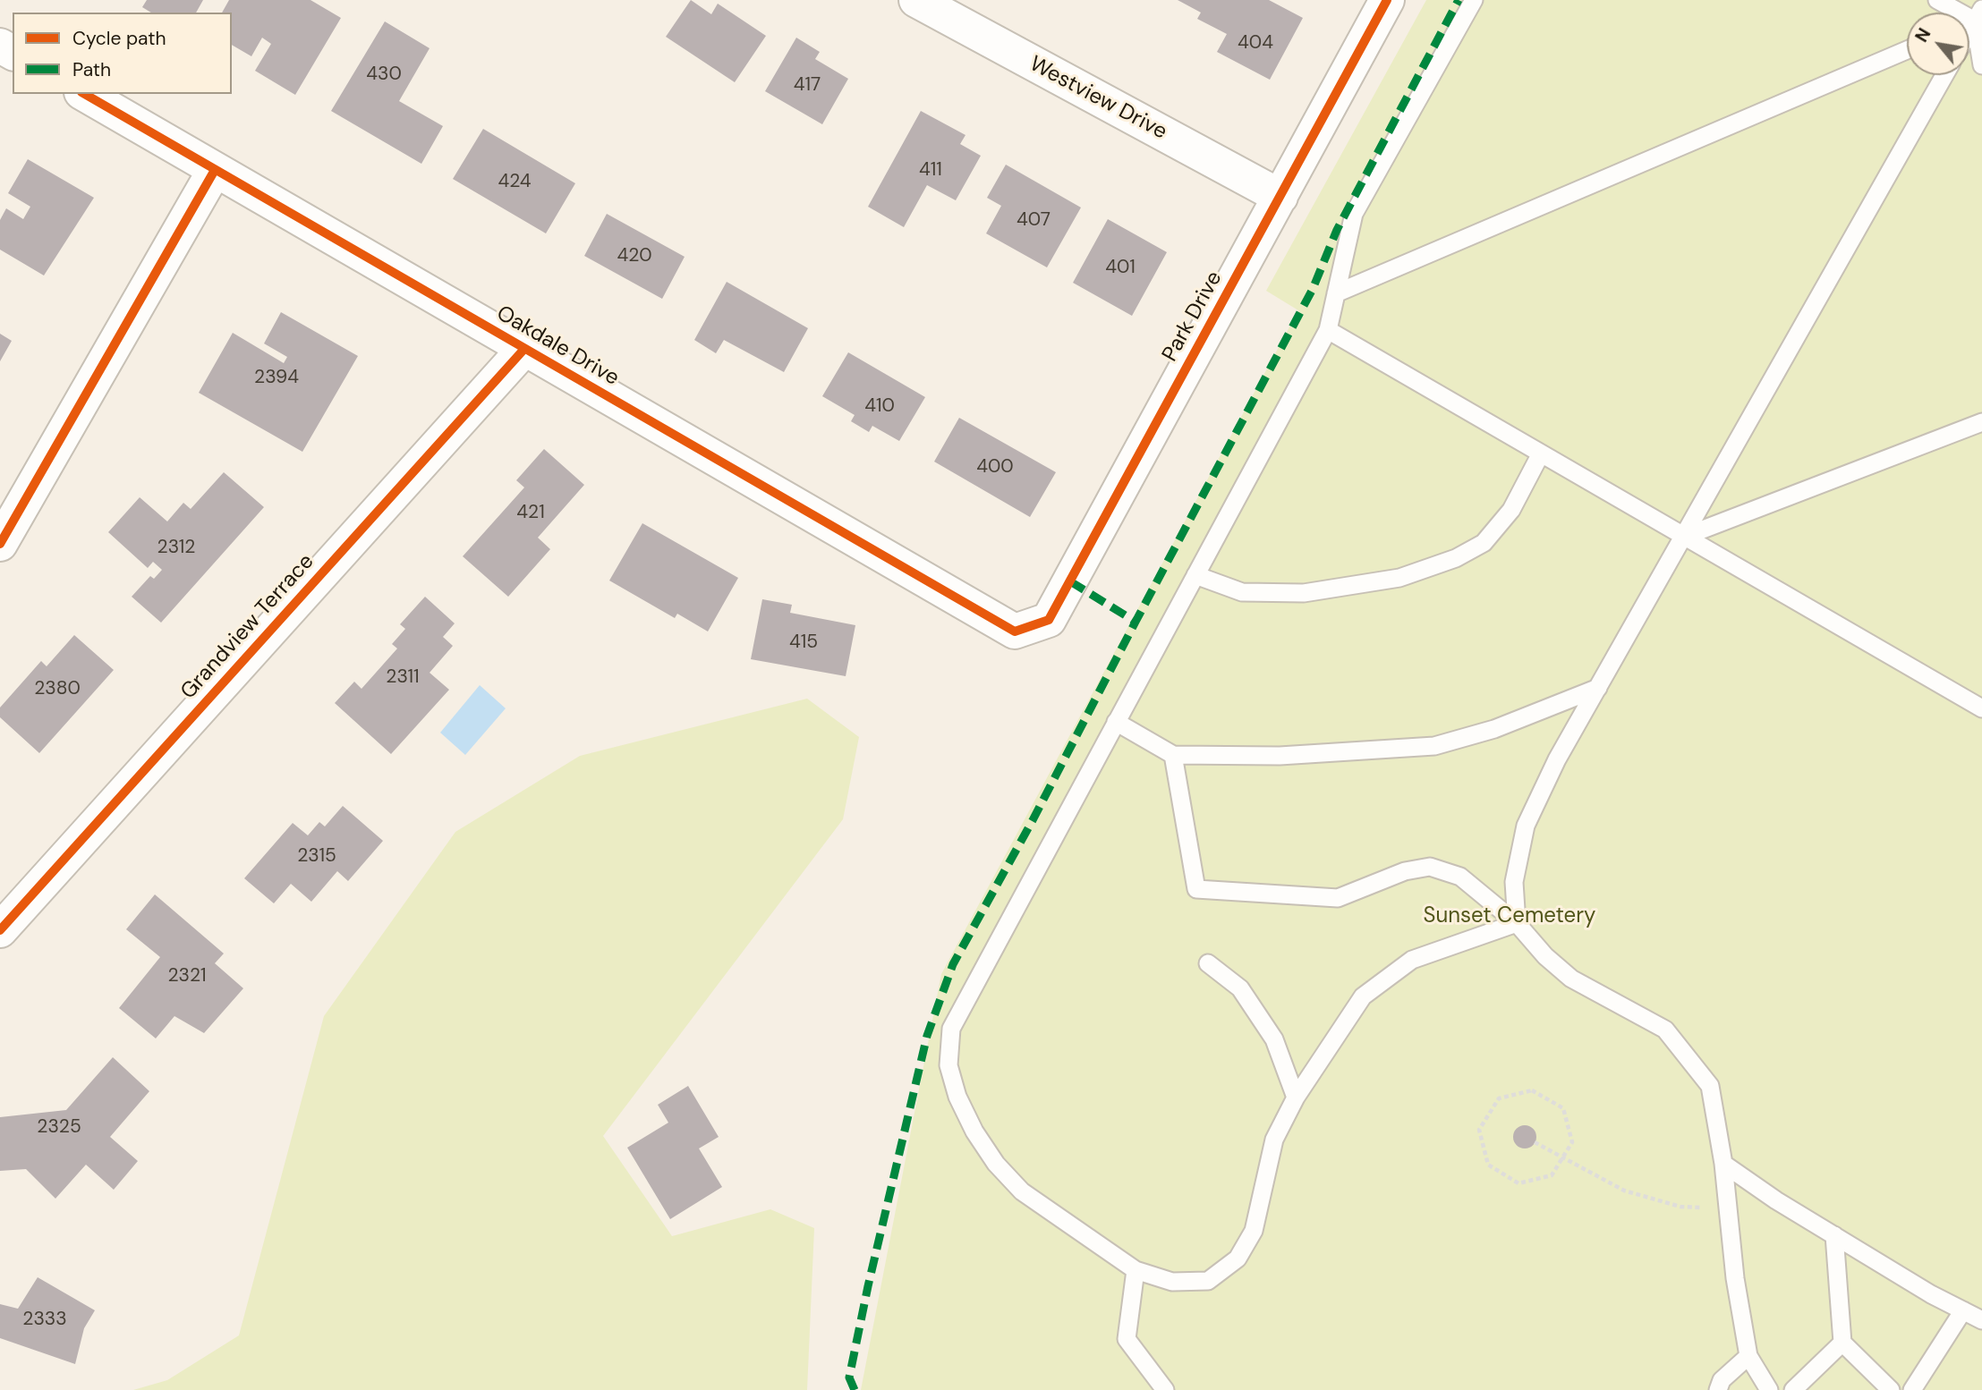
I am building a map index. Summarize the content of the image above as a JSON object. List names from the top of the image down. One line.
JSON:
{"streets":{"street":["Westview Drive","Park Drive","Oakdale Drive","Grandview Terrace"]},"crossings":[["Westview Drive","Park Drive"],["Park Drive","Oakdale Drive"],["Oakdale Drive","Grandview Terrace"]],"parks":["Sunset Cemetery"],"house_numbers":["404","430","417","411","424","407","420","401","2394","410","400","421","2312","415","2311","2380","2315","2321","2325","2333"],"legend":["Cycle path","Path"],"north":"top left"}
